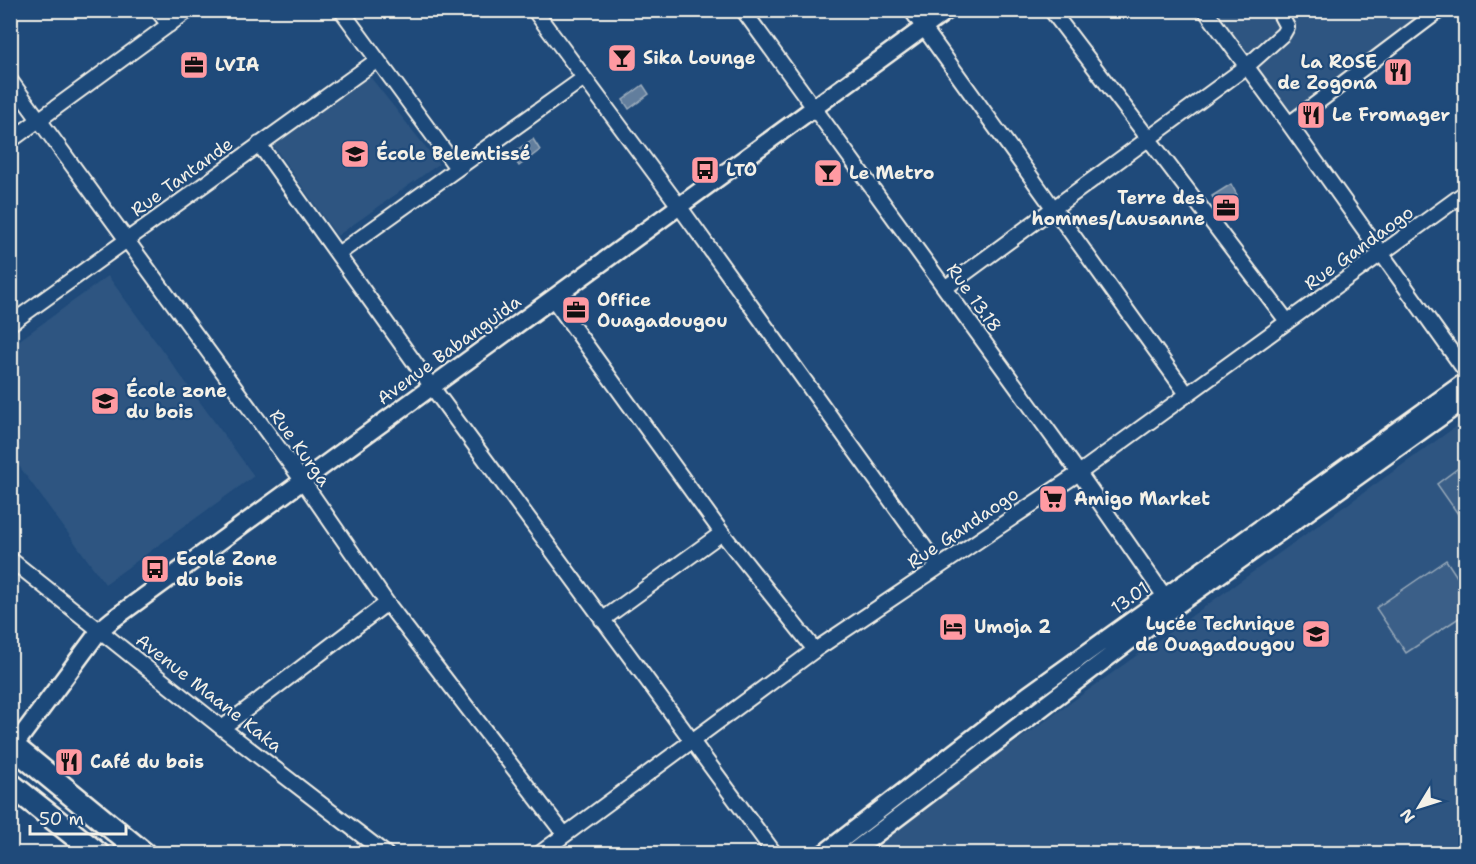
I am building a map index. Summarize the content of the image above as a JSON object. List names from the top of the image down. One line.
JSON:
{"streets":{"street":["Rue Tantande","Rue Gandaogo","Rue 13.18","Avenue Babanguida","Rue Kurga","13.01","Avenue Maane Kaka"]},"crossings":[["Rue Tantande","Rue Kurga"],["Rue Gandaogo","Rue 13.18"],["Rue Gandaogo","Rue Kurga"],["Rue 13.18","Avenue Babanguida"],["Rue 13.18","13.01"],["Avenue Babanguida","Rue Kurga"],["Avenue Babanguida","Avenue Maane Kaka"]],"places":{"bar":["Sika Lounge","Le Metro"],"office":["LVIA","Terre des hommes/Lausanne","Office Ouagadougou"],"restaurant":["La ROSE de Zogona","Le Fromager","Café du bois"],"school or university":["École Belemtissé","École zone du bois","Lycée Technique de Ouagadougou"],"bus stop":["LTO","Ecole Zone du bois"],"supermarket":["Amigo Market"],"hotel":["Umoja 2"]},"scale_bar":"50 m","north":"bottom left"}
